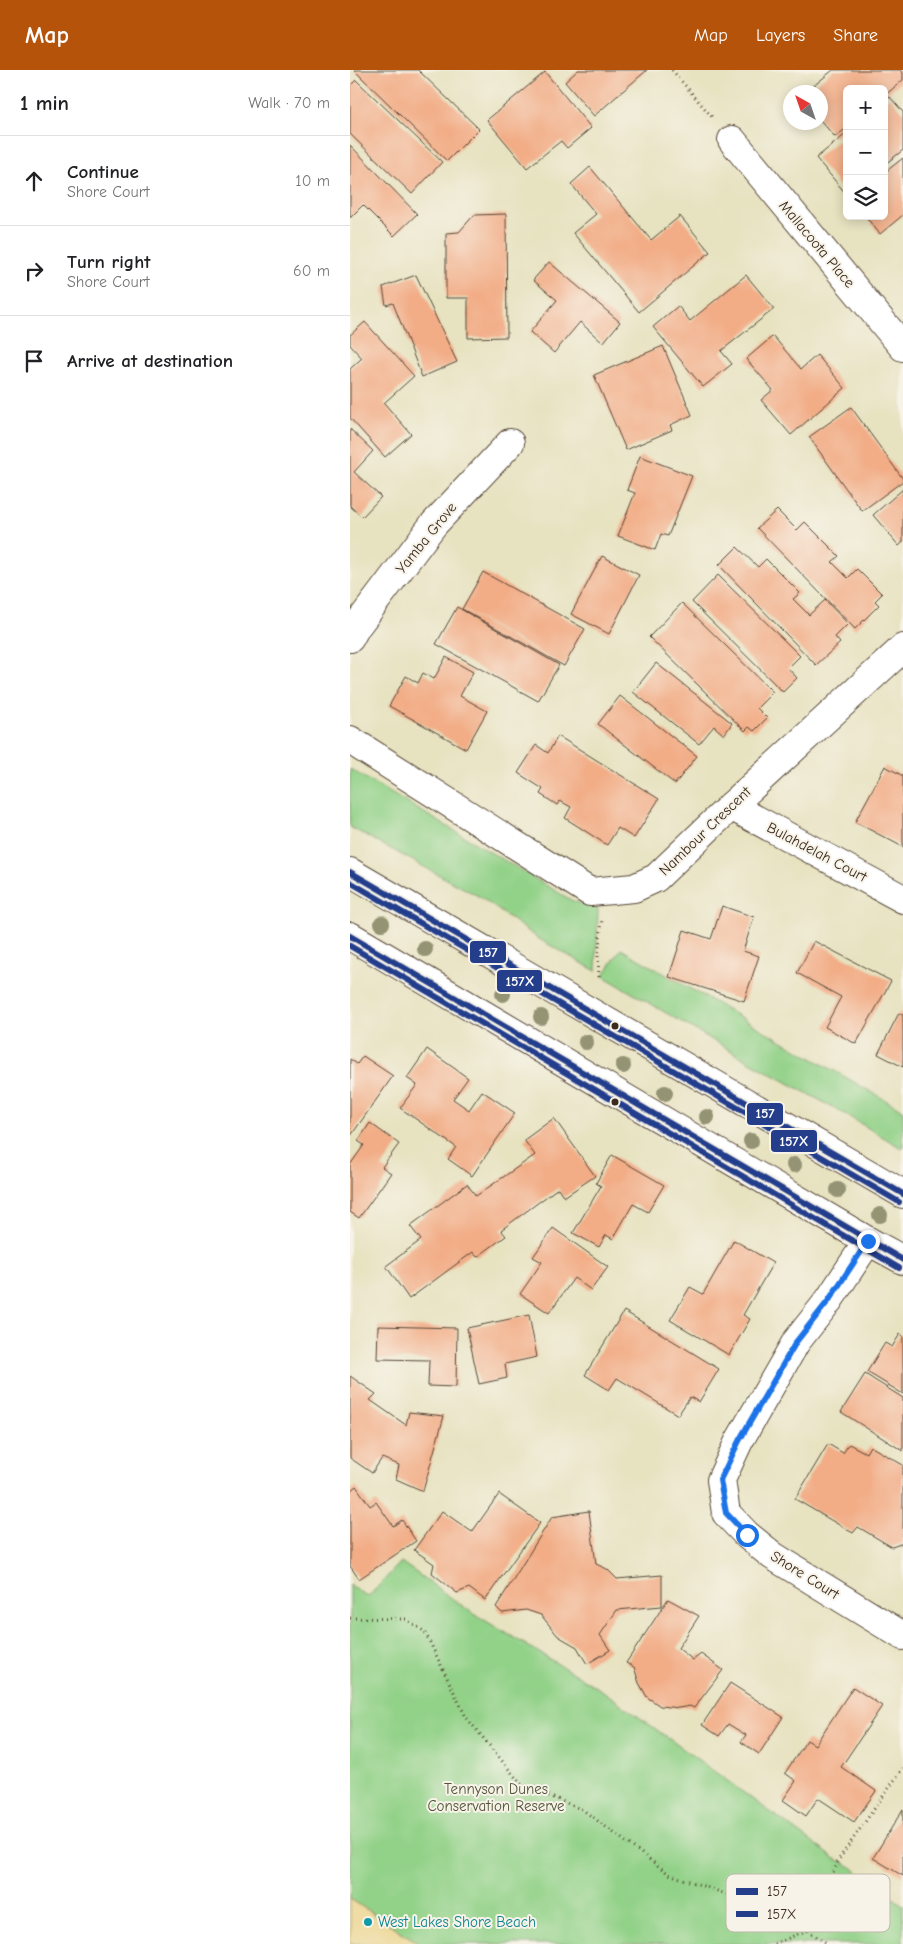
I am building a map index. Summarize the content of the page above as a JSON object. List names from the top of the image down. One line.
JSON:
{"streets":{"street":["Mallacoota Place","Yamba Grove","Nambour Crescent","Bulahdelah Court","Shore Court"]},"crossings":[["Nambour Crescent","Bulahdelah Court"]],"parks":["Tennyson Dunes Conservation Reserve"],"places":["West Lakes Shore Beach"],"lines":["transit line 157","transit line 157X"],"legend":["157","157X"],"north":"top left","page":{"header":"Map","nav":["Map","Layers","Share"],"heading":["1 min","Walk · 70 m"],"map_buttons":["+","−"],"list":[["Continue","Shore Court","10 m"],["Turn right","Shore Court","60 m"],"Arrive at destination"]}}
